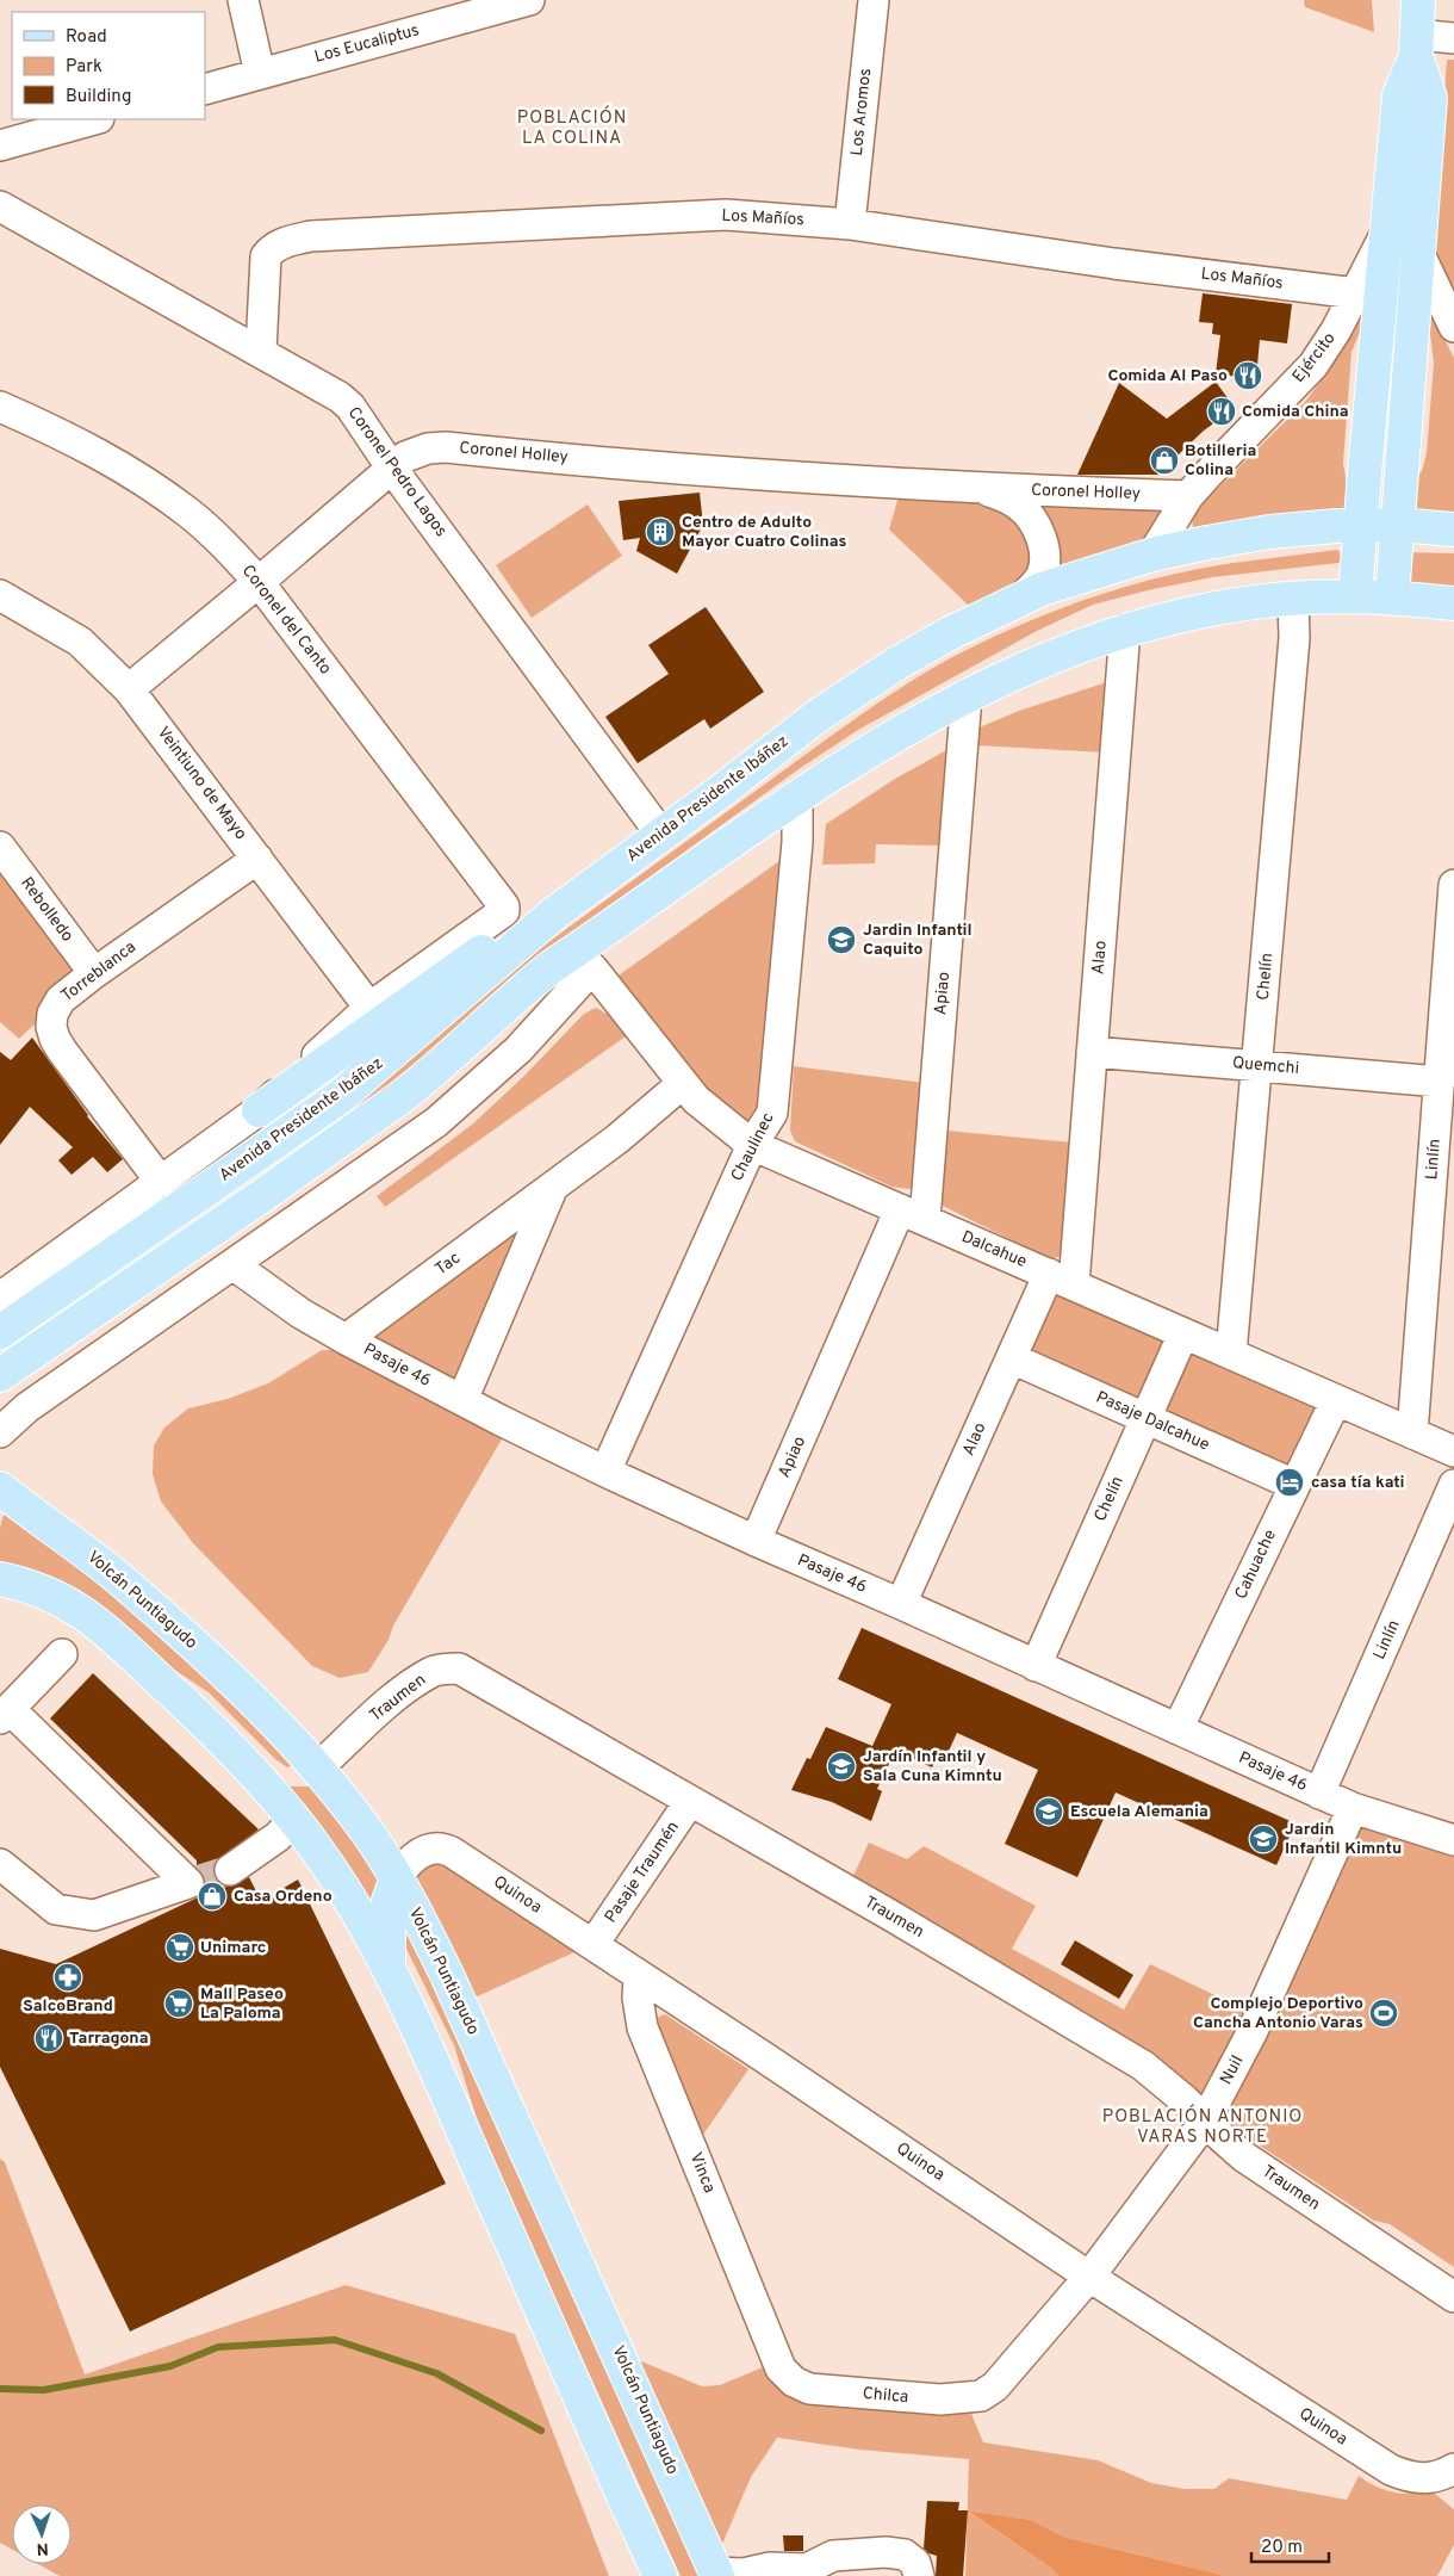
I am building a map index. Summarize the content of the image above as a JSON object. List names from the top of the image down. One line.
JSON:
{"streets":{"main road":["Ejército","Avenida Presidente Ibáñez","Volcán Puntiagudo"],"street":["Los Eucaliptus","Los Aromos","Los Mañíos","Coronel Holley","Coronel Pedro Lagos","Coronel del Canto","Veintiuno de Mayo","Rebolledo","Alao","Torreblanca","Chelín","Apiao","Quemchi","Chaulinec","Linlín","Dalcahue","Tac","Pasaje 46","Pasaje Dalcahue","Cahuache","Traumen","Pasaje Traumén","Quinoa","Nuil","Vinca","Chilca"]},"crossings":[["Los Aromos","Los Mañíos"],["Los Mañíos","Ejército"],["Los Mañíos","Coronel Pedro Lagos"],["Ejército","Coronel Holley"],["Ejército","Avenida Presidente Ibáñez"],["Coronel Holley","Coronel Pedro Lagos"],["Coronel Holley","Coronel del Canto"],["Coronel Holley","Veintiuno de Mayo"],["Coronel Holley","Avenida Presidente Ibáñez"],["Coronel Pedro Lagos","Avenida Presidente Ibáñez"],["Coronel del Canto","Avenida Presidente Ibáñez"],["Veintiuno de Mayo","Avenida Presidente Ibáñez"],["Veintiuno de Mayo","Torreblanca"],["Avenida Presidente Ibáñez","Torreblanca"],["Rebolledo","Torreblanca"],["Alao","Quemchi"],["Alao","Dalcahue"],["Alao","Pasaje 46"],["Alao","Pasaje Dalcahue"],["Chelín","Quemchi"],["Chelín","Dalcahue"],["Chelín","Pasaje 46"],["Chelín","Pasaje Dalcahue"],["Apiao","Dalcahue"],["Apiao","Pasaje 46"],["Quemchi","Linlín"],["Chaulinec","Dalcahue"],["Chaulinec","Pasaje 46"],["Linlín","Dalcahue"],["Linlín","Pasaje 46"],["Dalcahue","Tac"],["Dalcahue","Cahuache"],["Tac","Pasaje 46"],["Pasaje 46","Cahuache"],["Pasaje 46","Nuil"],["Pasaje Dalcahue","Cahuache"],["Volcán Puntiagudo","Traumen"],["Volcán Puntiagudo","Quinoa"],["Traumen","Pasaje Traumén"],["Traumen","Nuil"],["Pasaje Traumén","Quinoa"],["Quinoa","Nuil"],["Quinoa","Vinca"],["Nuil","Chilca"],["Vinca","Chilca"]],"districts":["POBLACIÓN LA COLINA","POBLACIÓN ANTONIO VARAS NORTE"],"places":{"restaurant":["Comida Al Paso","Comida China","Tarragona"],"shop":["Botilleria Colina","Casa Ordeno"],"building":["Centro de Adulto Mayor Cuatro Colinas"],"school or university":["Jardin Infantil Caquito","Jardín Infantil y Sala Cuna Kimntu","Escuela Alemania","Jardin Infantil Kimntu"],"hotel":["casa tía kati"],"supermarket":["Unimarc","Mall Paseo La Paloma"],"pharmacy":["SalcoBrand"],"sports":["Complejo Deportivo Cancha Antonio Varas"]},"legend":["Road","Park","Building"],"scale_bar":"20 m","north":"bottom"}
